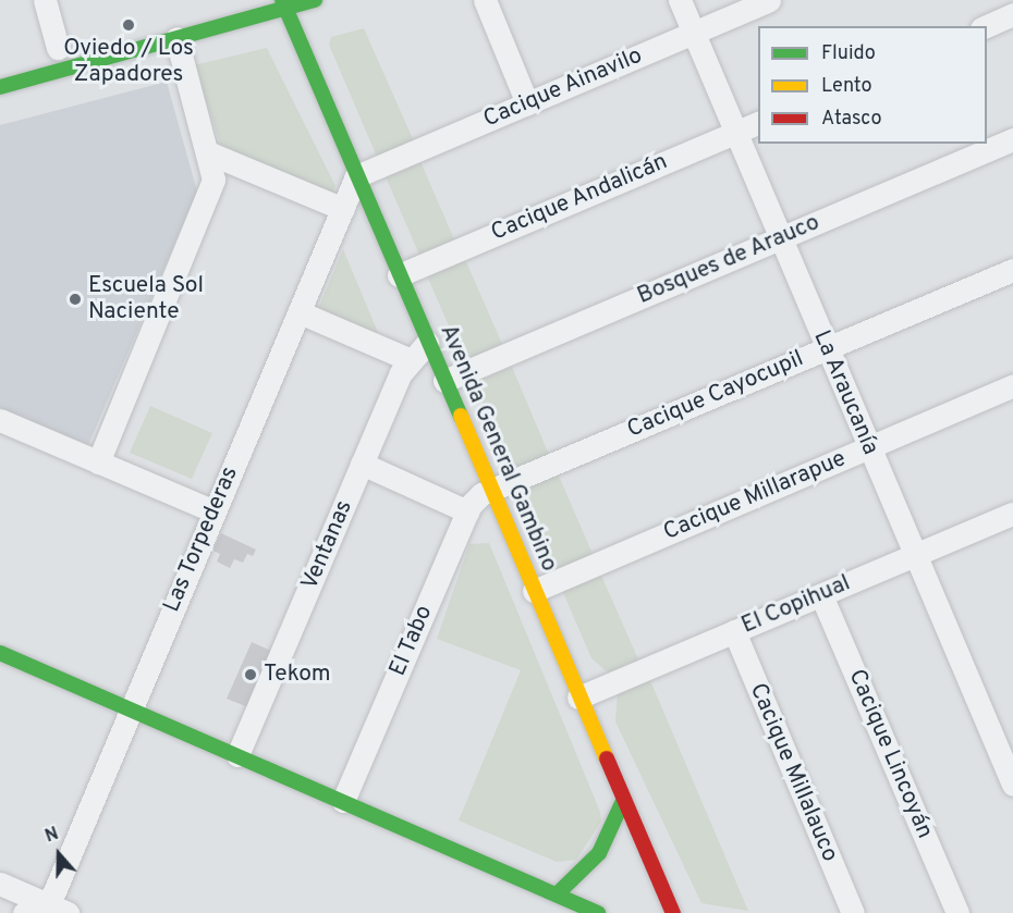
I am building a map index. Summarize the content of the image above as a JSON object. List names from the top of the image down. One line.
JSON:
{"streets":{"main road":["Avenida General Gambino"],"street":["Cacique Ainavilo","Cacique Andalicán","Bosques de Arauco","La Araucanía","Cacique Cayocupil","Cacique Millarapue","Las Torpederas","Ventanas","El Copihual","El Tabo","Cacique Lincoyán","Cacique Millalauco"]},"crossings":[["Cacique Ainavilo","La Araucanía"],["Cacique Ainavilo","Avenida General Gambino"],["Cacique Ainavilo","Las Torpederas"],["Cacique Andalicán","La Araucanía"],["Cacique Andalicán","Avenida General Gambino"],["Bosques de Arauco","La Araucanía"],["Bosques de Arauco","Avenida General Gambino"],["La Araucanía","Cacique Cayocupil"],["La Araucanía","Cacique Millarapue"],["La Araucanía","El Copihual"],["Cacique Cayocupil","Avenida General Gambino"],["Cacique Cayocupil","El Tabo"],["Avenida General Gambino","Cacique Millarapue"],["Avenida General Gambino","Las Torpederas"],["Avenida General Gambino","Ventanas"],["Avenida General Gambino","El Copihual"],["Avenida General Gambino","El Tabo"],["El Copihual","Cacique Lincoyán"],["El Copihual","Cacique Millalauco"]],"places":["Oviedo / Los Zapadores","Escuela Sol Naciente","Tekom"],"legend":["Fluido","Lento","Atasco"],"north":"top"}
